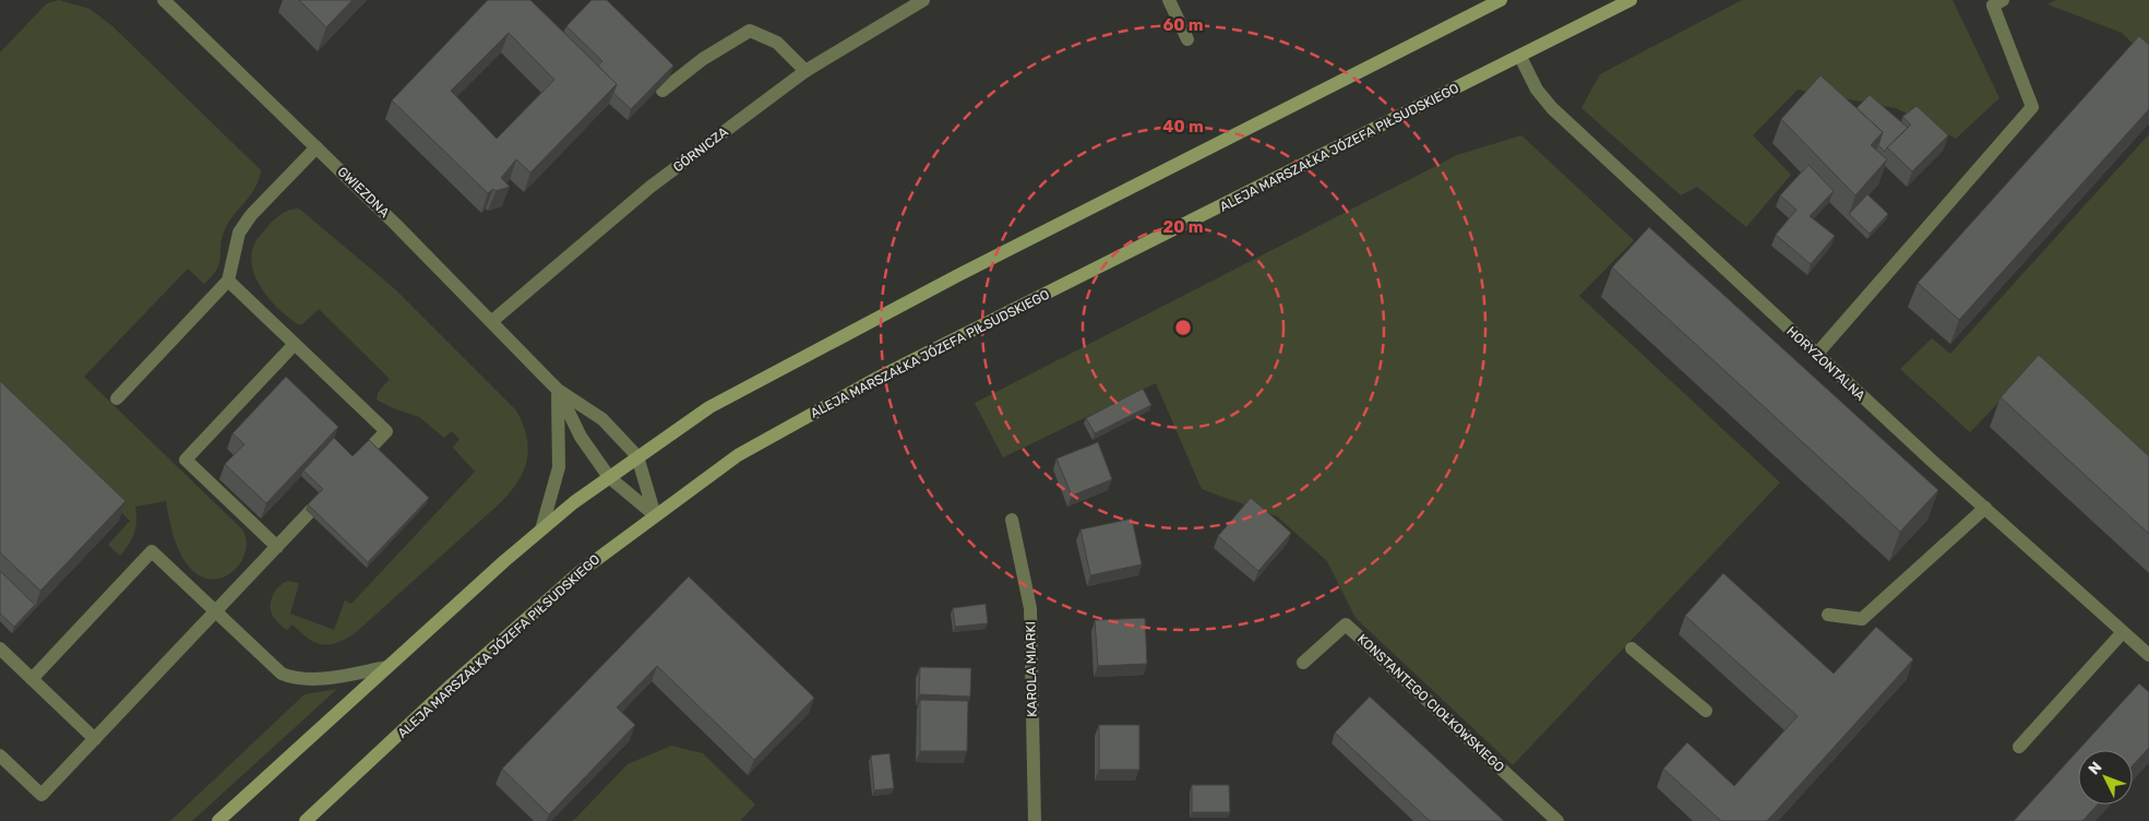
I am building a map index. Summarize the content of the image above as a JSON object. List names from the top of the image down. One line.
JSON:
{"streets":{"street":["ALEJA MARSZAŁKA JÓZEFA PIŁSUDSKIEGO","GÓRNICZA","GWIEZDNA","HORYZONTALNA","KAROLA MIARKI","KONSTANTEGO CIOŁKOWSKIEGO"]},"crossings":[["ALEJA MARSZAŁKA JÓZEFA PIŁSUDSKIEGO","GWIEZDNA"],["ALEJA MARSZAŁKA JÓZEFA PIŁSUDSKIEGO","HORYZONTALNA"],["GÓRNICZA","GWIEZDNA"]],"north":"top left","rings":["60 m","40 m","20 m"]}
